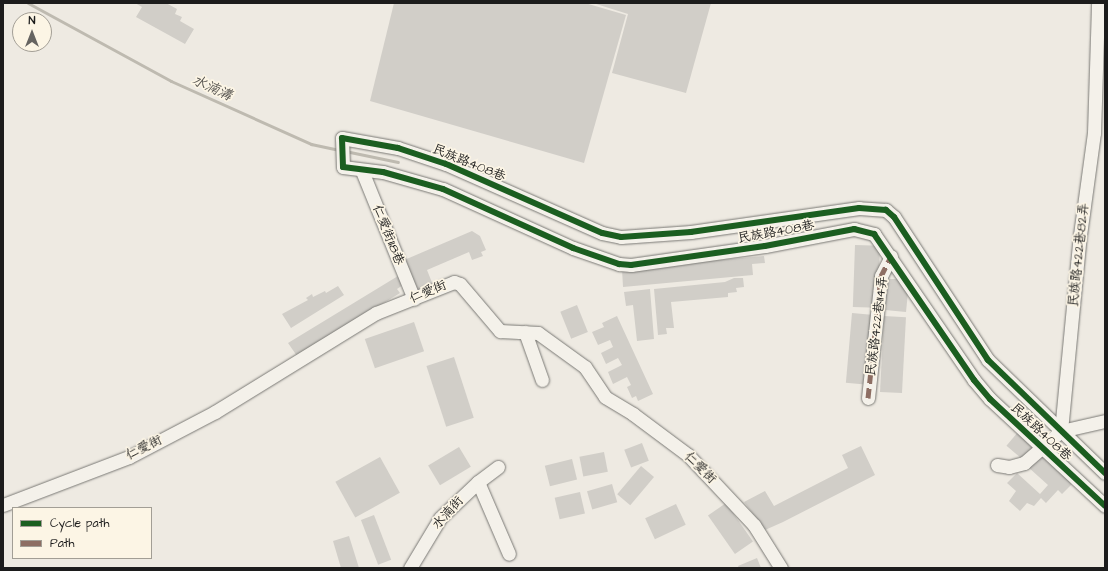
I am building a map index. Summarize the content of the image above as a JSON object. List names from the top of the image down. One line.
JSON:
{"streets":{"street":["民族路408巷","仁愛街118巷","民族路422巷82弄","仁愛街","民族路422巷114弄","水湳街"]},"crossings":[["民族路408巷","仁愛街118巷"],["民族路408巷","民族路422巷82弄"],["民族路408巷","民族路422巷114弄"],["仁愛街118巷","仁愛街"]],"water":["水湳溝"],"legend":["Cycle path","Path"],"north":"top"}
